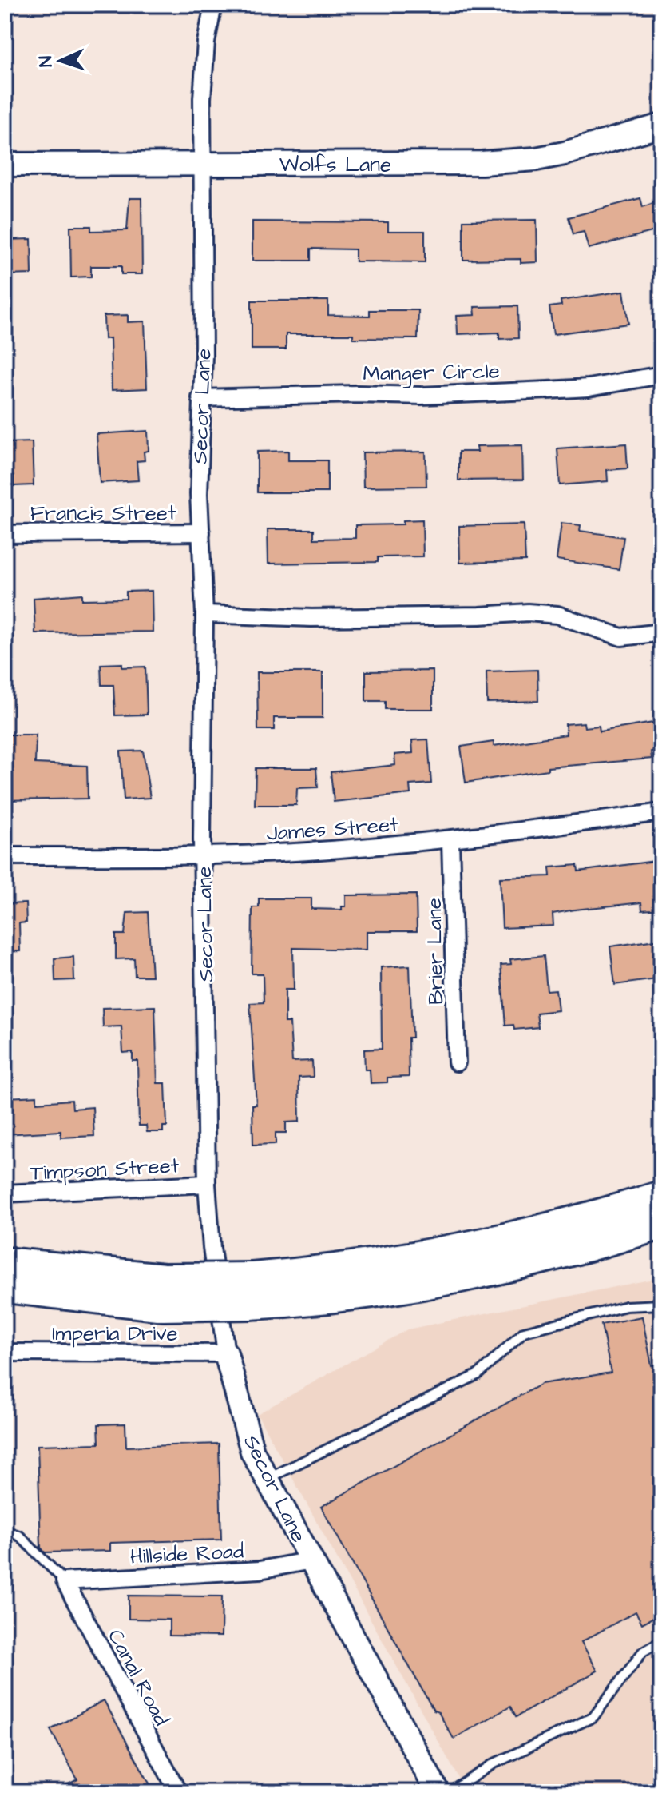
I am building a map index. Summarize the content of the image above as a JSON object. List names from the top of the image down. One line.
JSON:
{"streets":{"street":["Wolfs Lane","Manger Circle","Secor Lane","Francis Street","James Street","Brier Lane","Timpson Street","Imperia Drive","Hillside Road","Canal Road"]},"crossings":[["Wolfs Lane","Secor Lane"],["Manger Circle","Secor Lane"],["Secor Lane","Francis Street"],["Secor Lane","James Street"],["Secor Lane","Timpson Street"],["Secor Lane","Imperia Drive"],["Secor Lane","Hillside Road"],["James Street","Brier Lane"],["Hillside Road","Canal Road"]],"north":"left"}
